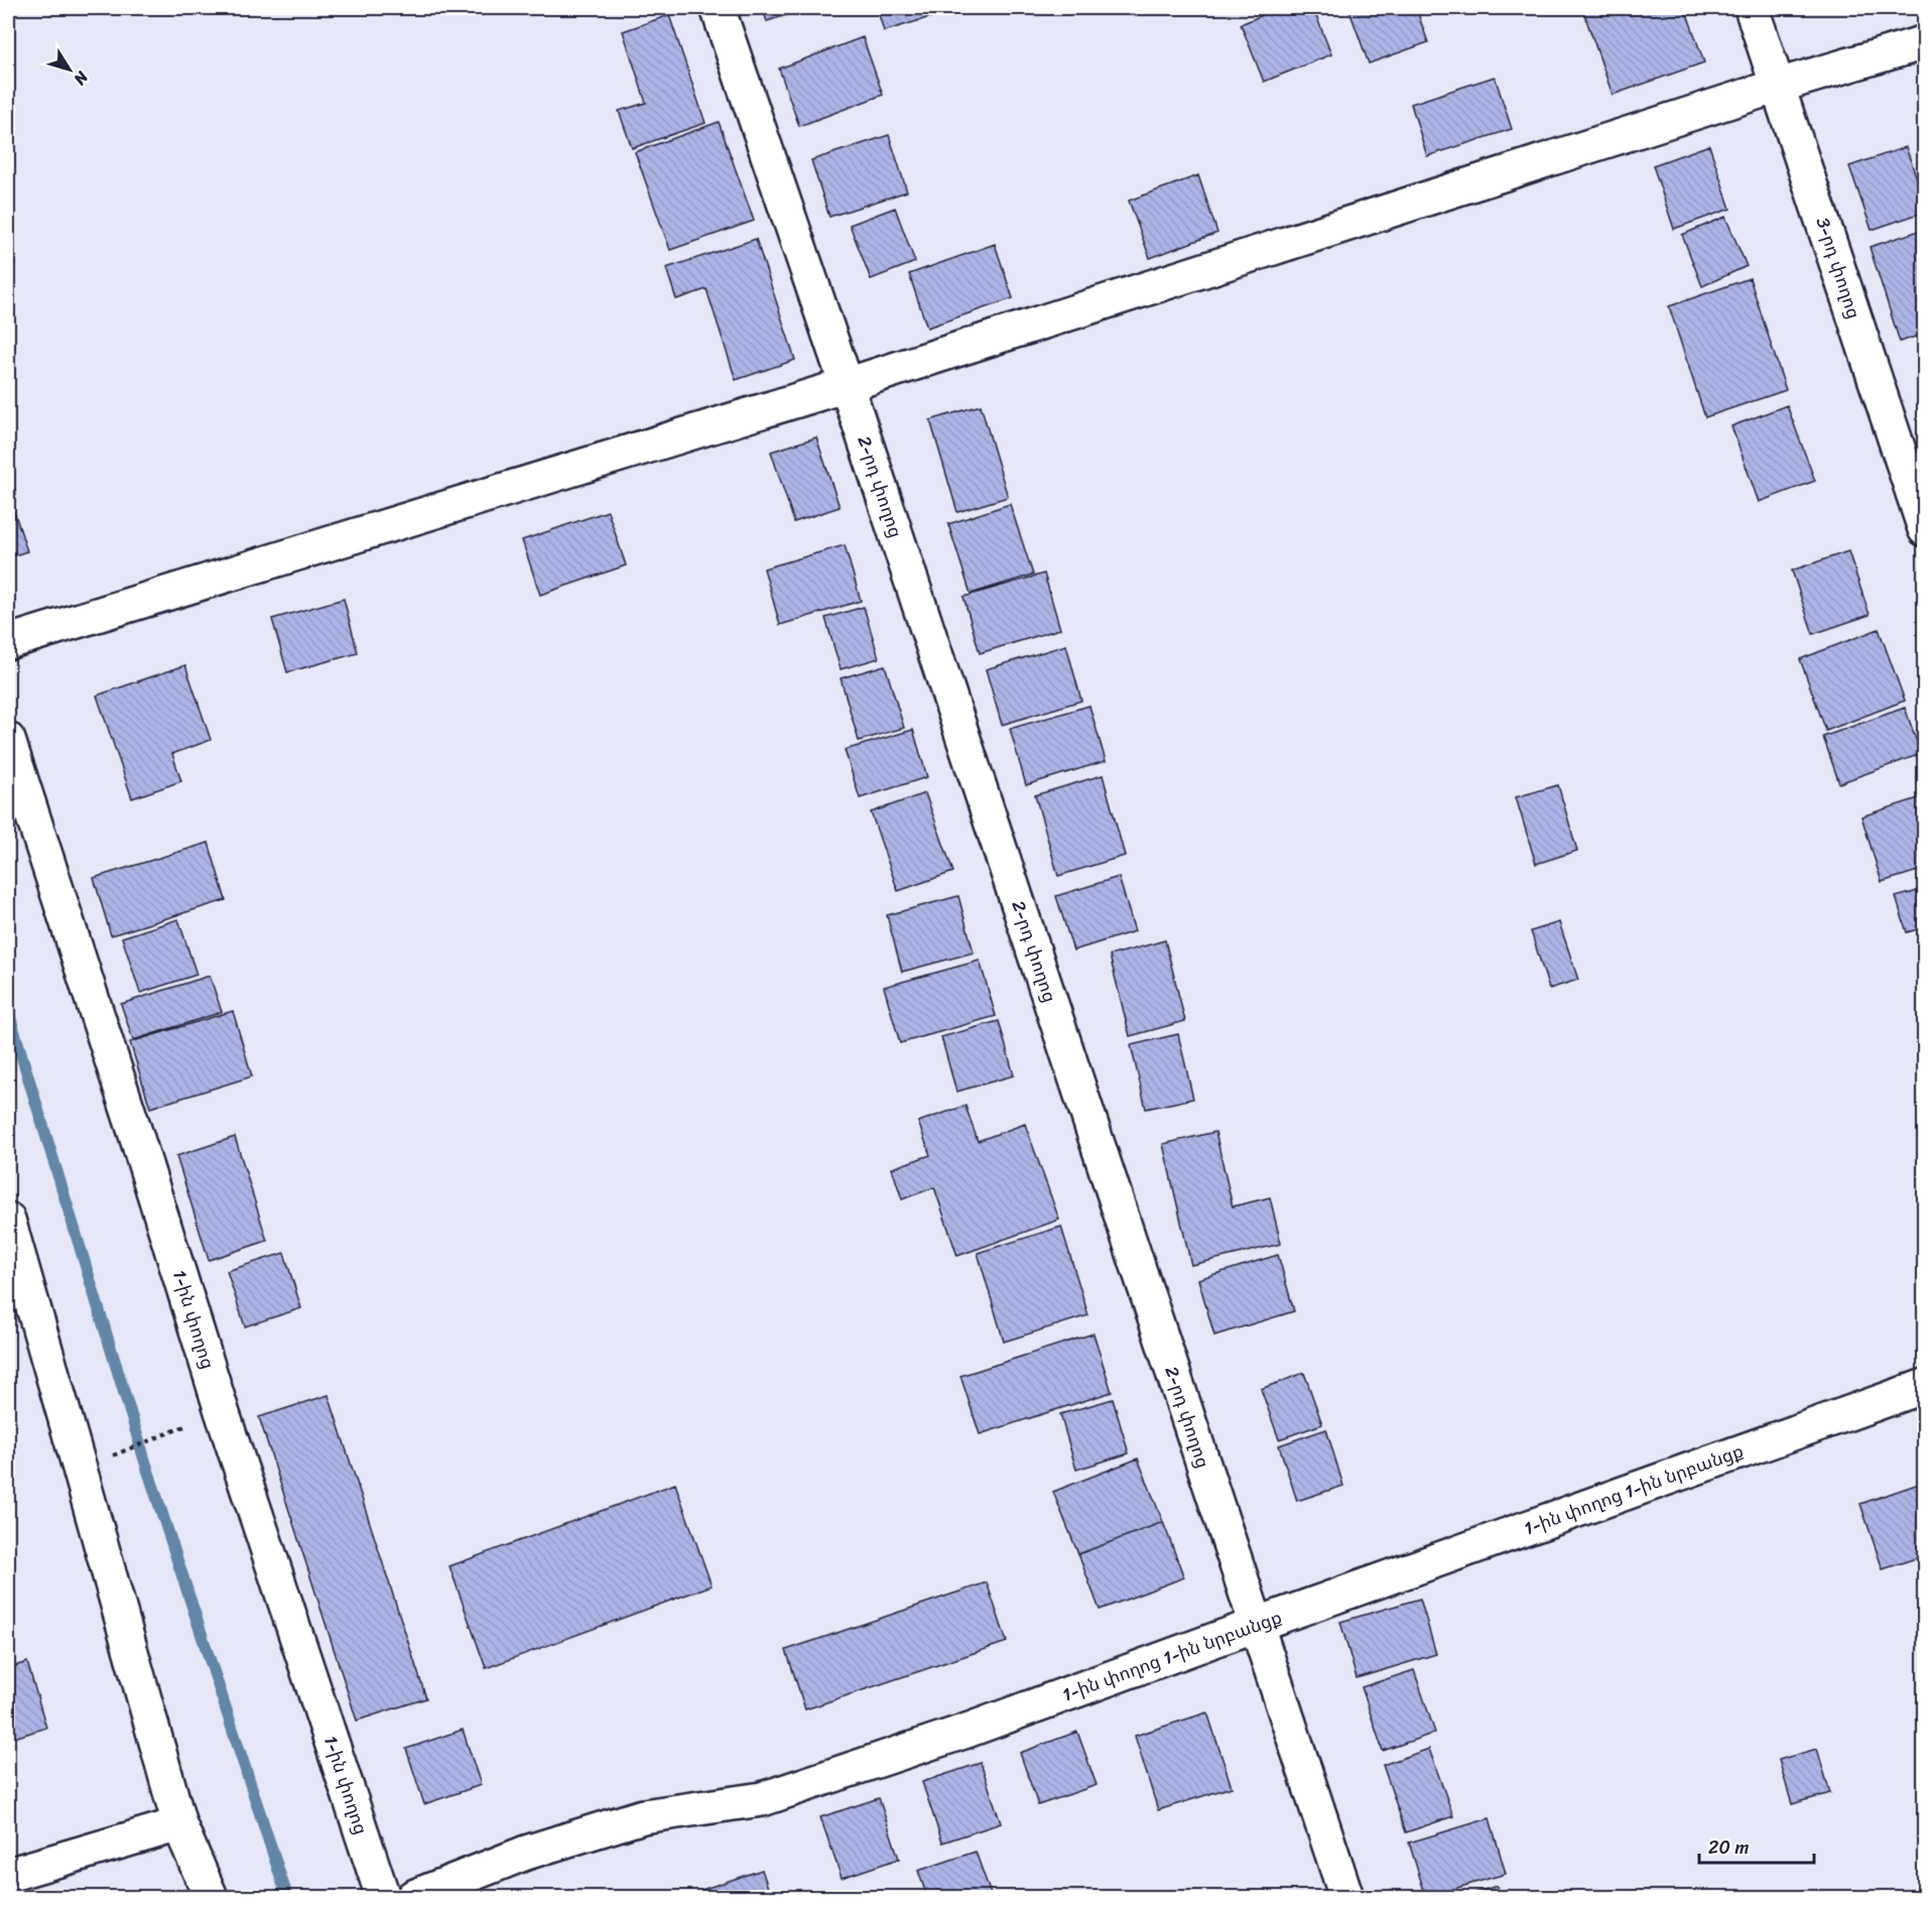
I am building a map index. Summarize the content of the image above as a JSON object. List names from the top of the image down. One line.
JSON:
{"streets":{"street":["3-րդ փողոց","2-րդ փողոց","1-ին փողոց","1-ին փողոց 1-ին նրբանցք"]},"crossings":[["2-րդ փողոց","1-ին փողոց 1-ին նրբանցք"]],"scale_bar":"20 m","north":"bottom right"}
